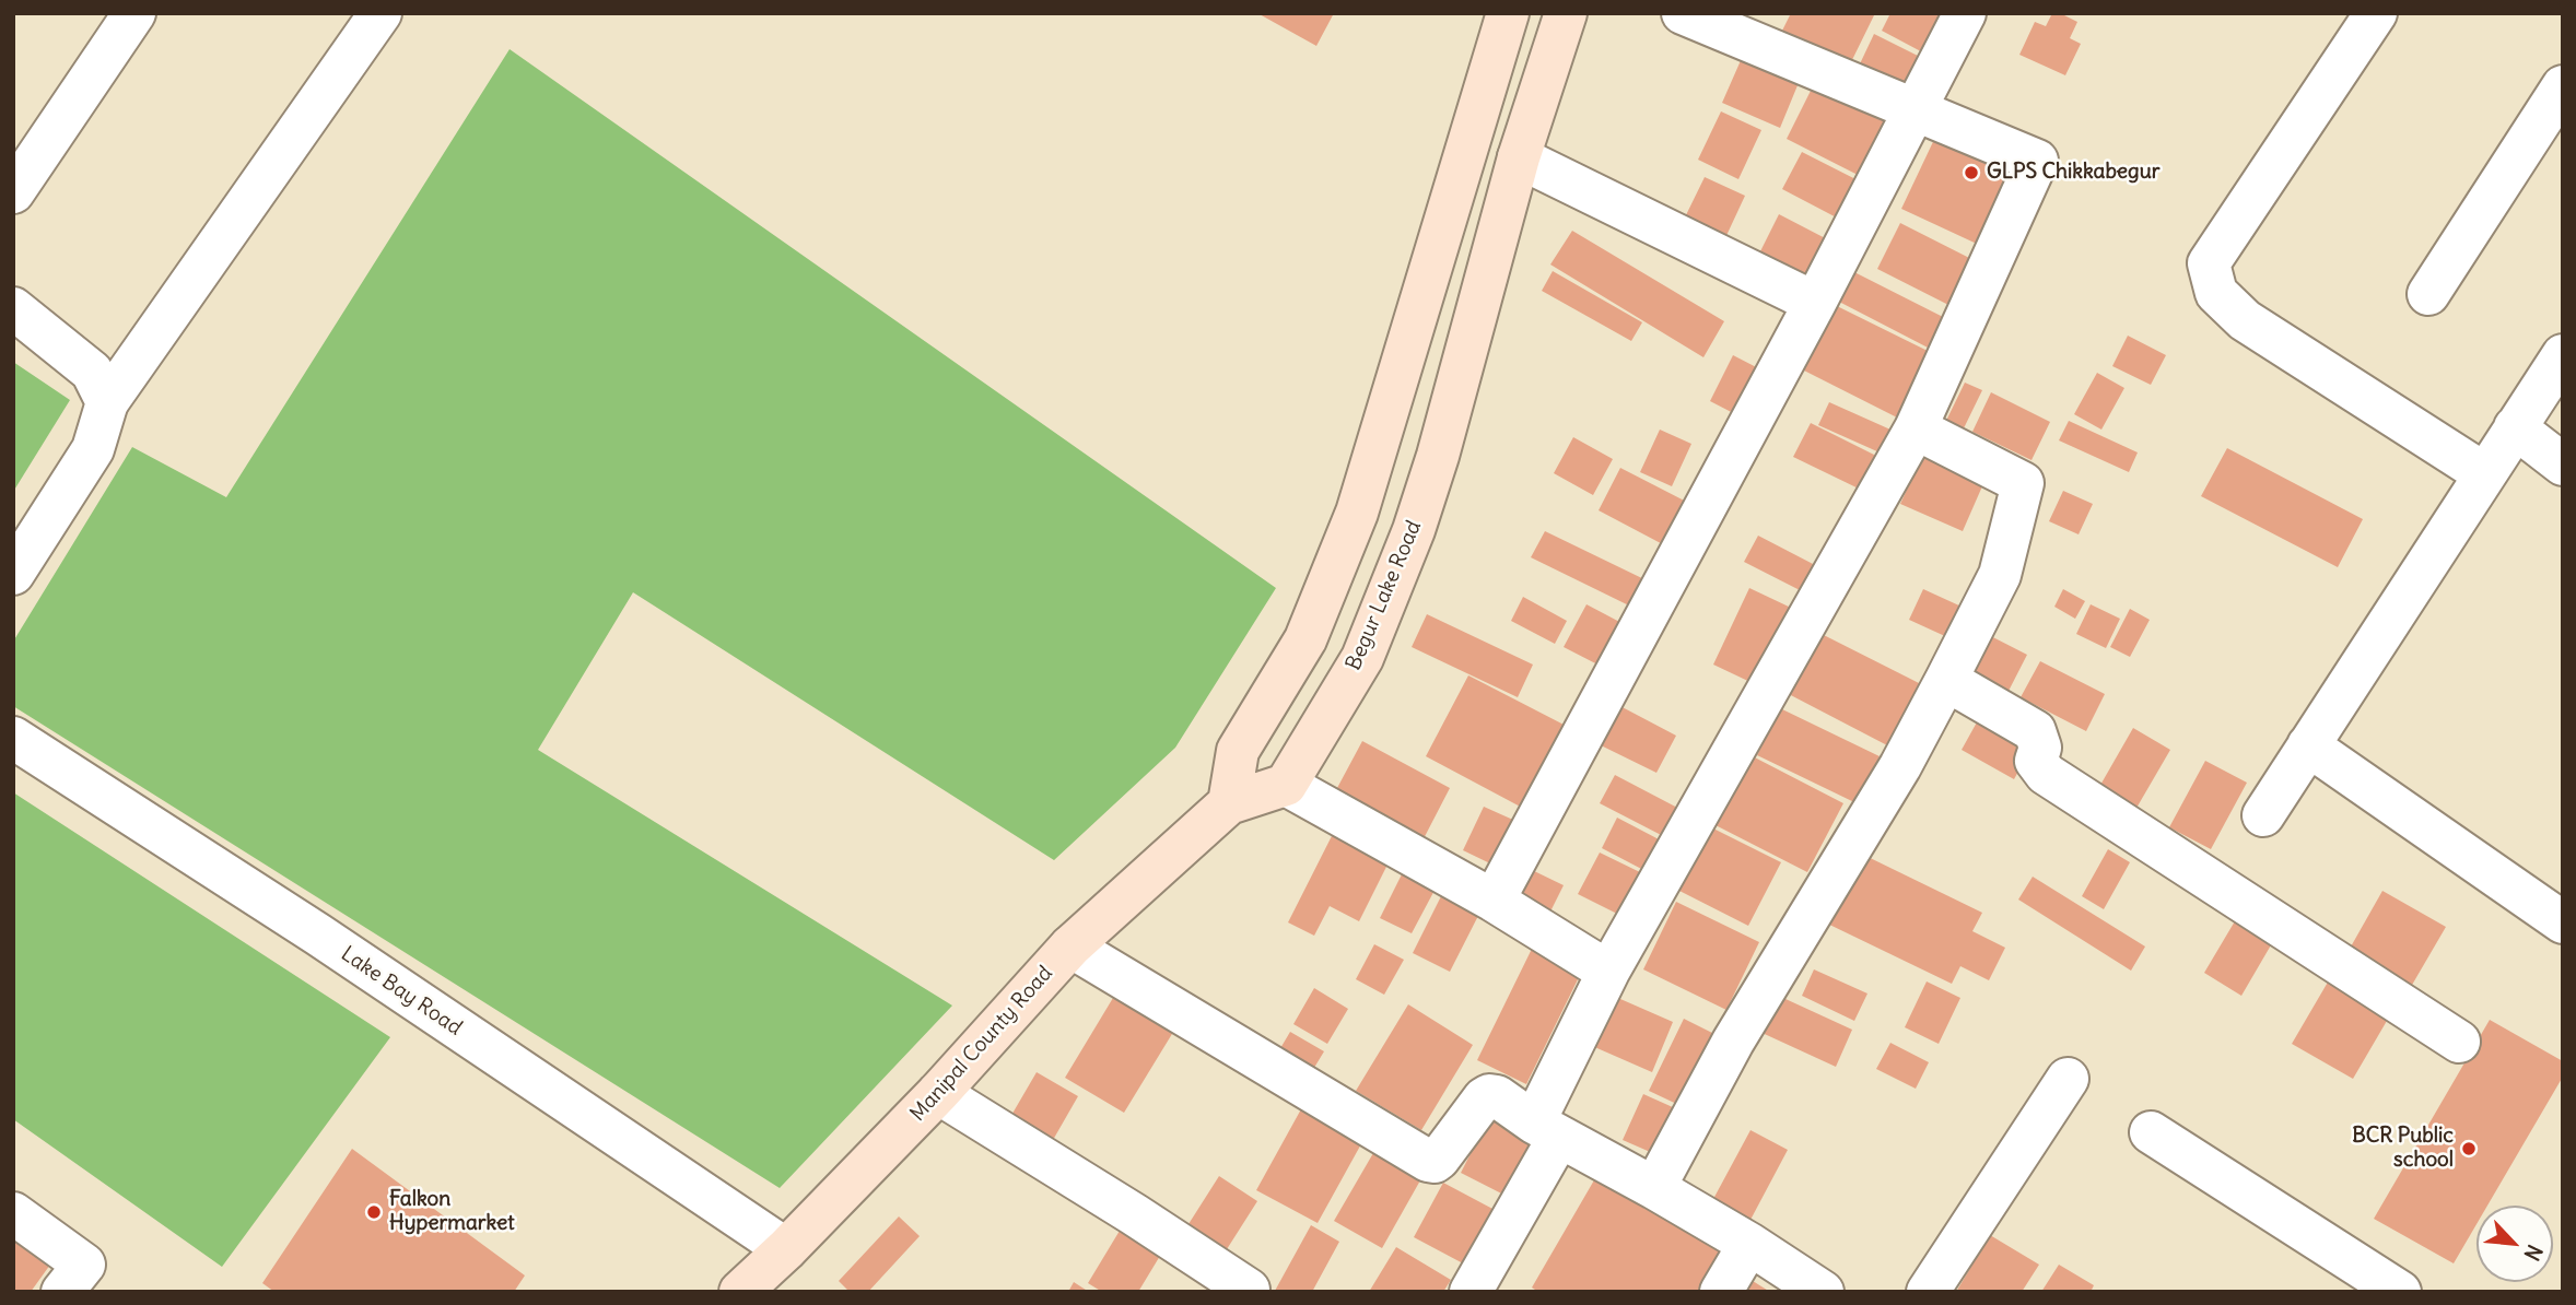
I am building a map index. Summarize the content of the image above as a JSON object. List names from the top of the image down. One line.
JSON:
{"streets":{"main road":["Begur Lake Road","Manipal County Road"],"street":["Lake Bay Road"]},"crossings":[["Lake Bay Road","Manipal County Road"]],"places":["GLPS Chikkabegur","BCR Public school","Falkon Hypermarket"],"north":"bottom right"}
